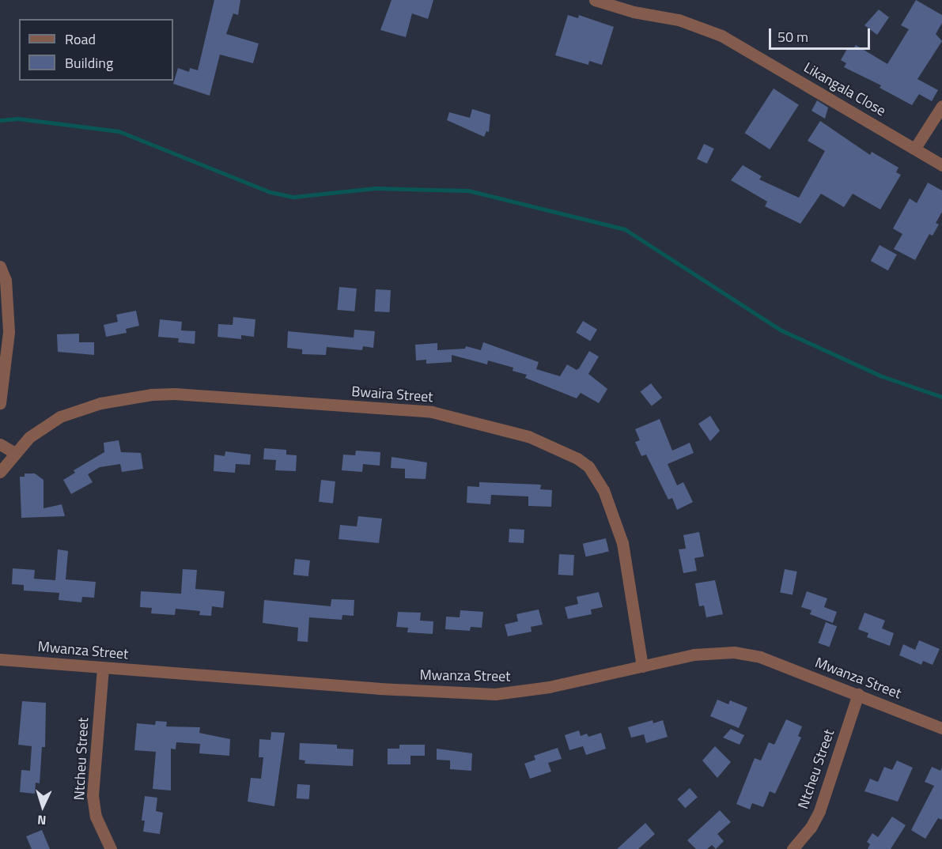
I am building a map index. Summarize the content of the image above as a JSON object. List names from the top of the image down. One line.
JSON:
{"streets":{"street":["Likangala Close","Bwaira Street","Mwanza Street","Ntcheu Street"]},"crossings":[["Bwaira Street","Mwanza Street"],["Mwanza Street","Ntcheu Street"]],"legend":["Road","Building"],"scale_bar":"50 m","north":"bottom"}
